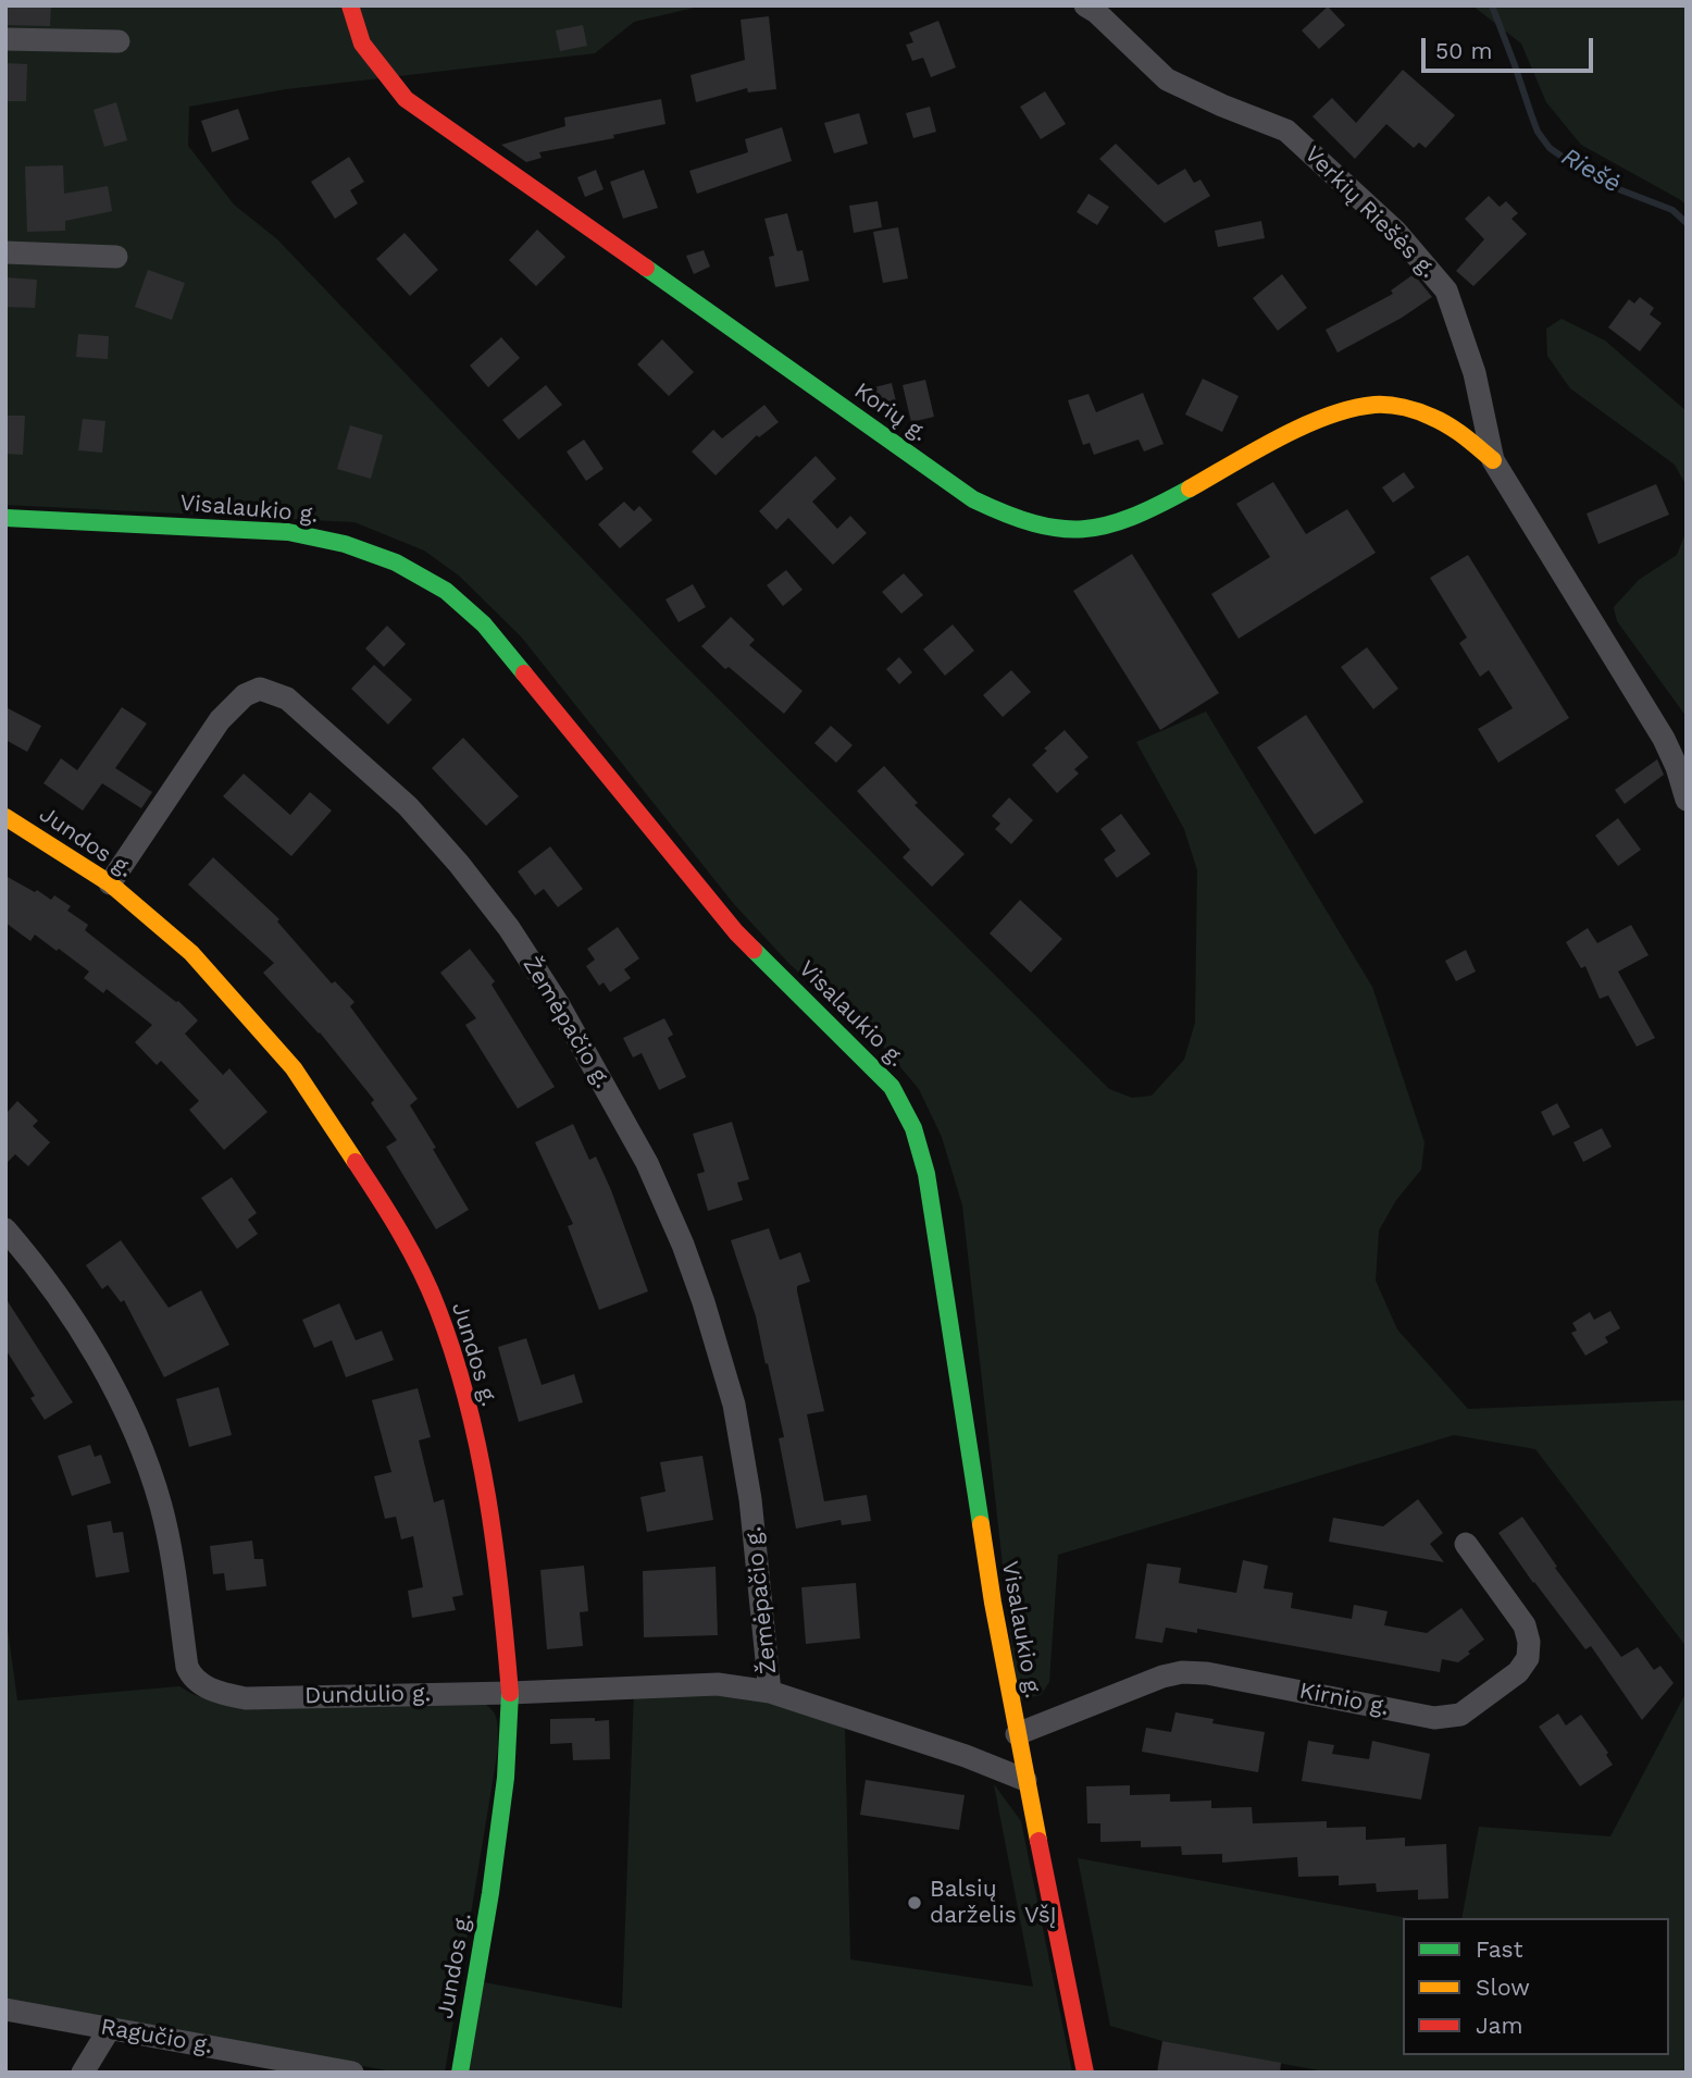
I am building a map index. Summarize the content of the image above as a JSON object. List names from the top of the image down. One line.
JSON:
{"streets":{"street":["Verkių Riešės g.","Korių g.","Visalaukio g.","Jundos g.","Žemėpačio g.","Dundulio g.","Kirnio g.","Ragučio g."]},"crossings":[["Verkių Riešės g.","Korių g."],["Visalaukio g.","Dundulio g."],["Visalaukio g.","Kirnio g."],["Jundos g.","Žemėpačio g."],["Jundos g.","Dundulio g."],["Žemėpačio g.","Dundulio g."]],"water":["Riešė"],"places":["Balsių darželis VšĮ"],"legend":["Fast","Slow","Jam"],"scale_bar":"50 m"}
